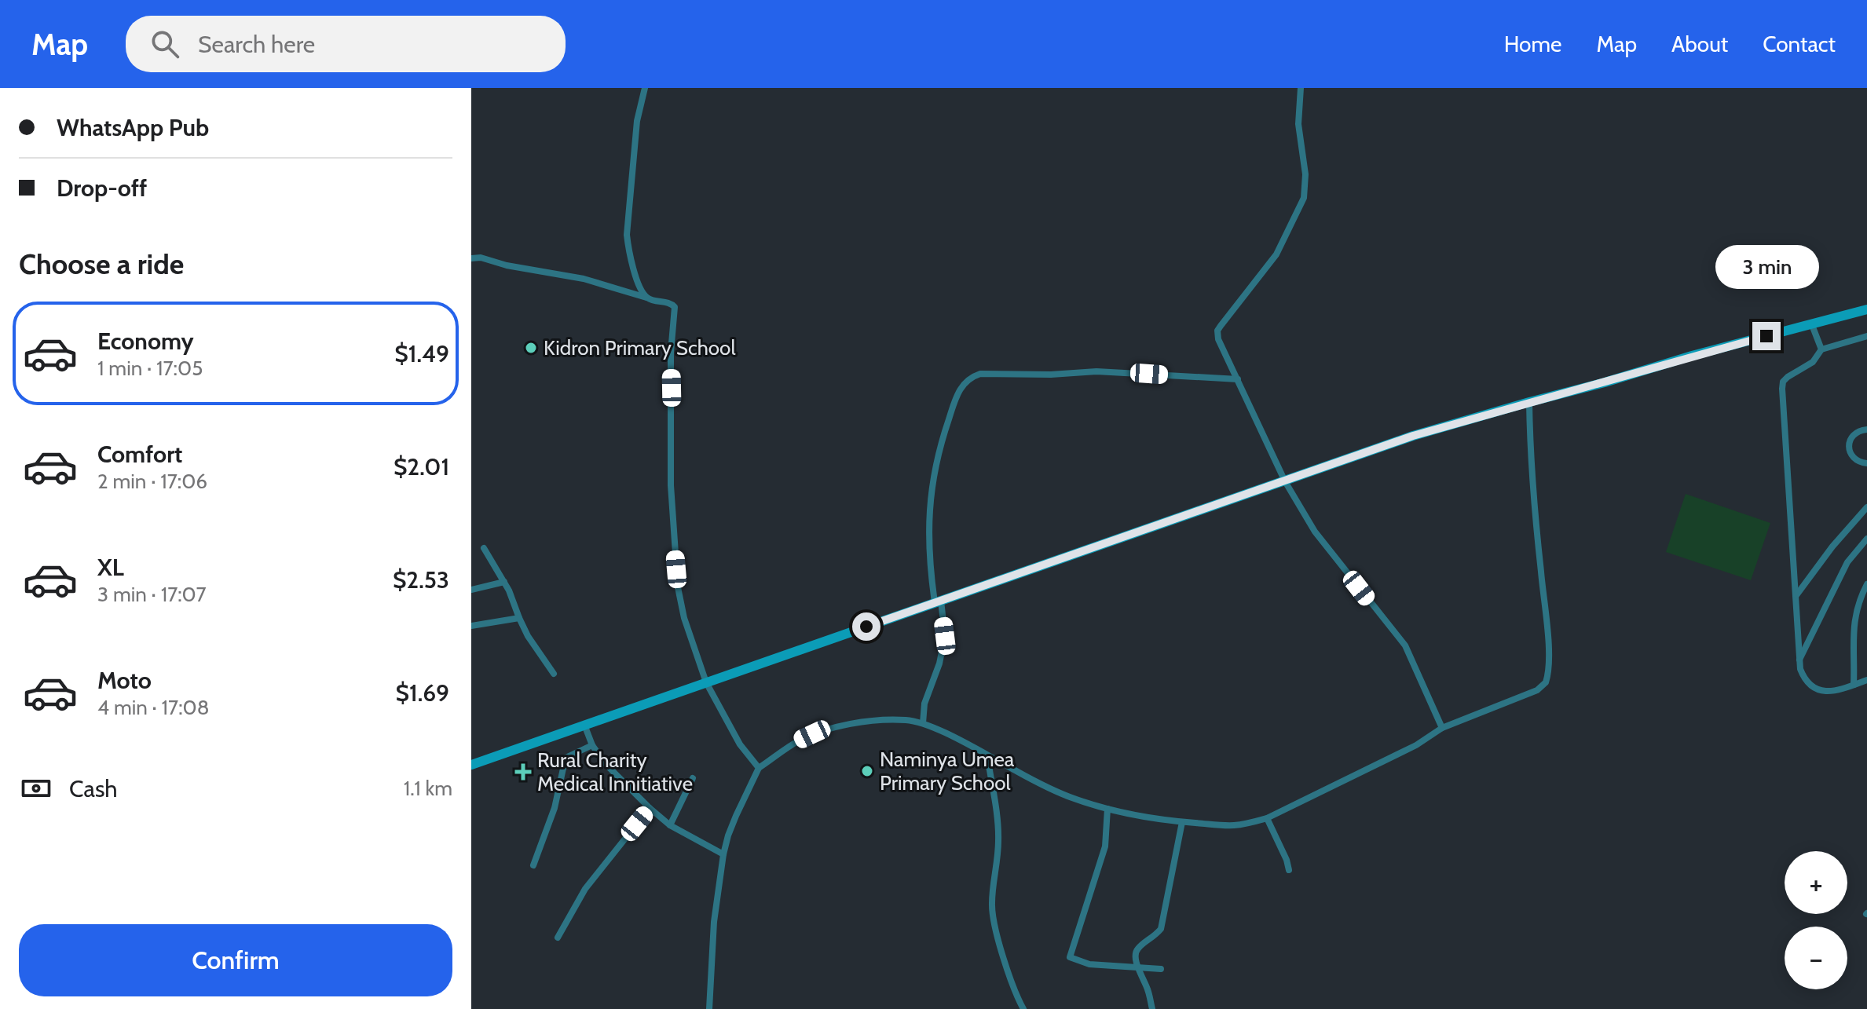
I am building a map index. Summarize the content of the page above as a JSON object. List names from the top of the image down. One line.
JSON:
{"places":{"other":["Kidron Primary School","Naminya Umea Primary School"],"health":["Rural Charity Medical Innitiative"]},"page":{"header":"Map","search":"Search here","nav":["Home","Map","About","Contact"],"banner":["WhatsApp Pub","Drop-off"],"heading":"Choose a ride","bubble":"3 min","list":[{"name":"Economy","note":"1 min · 17:05","value":"$1.49"},{"name":"Comfort","note":"2 min · 17:06","value":"$2.01"},{"name":"XL","note":"3 min · 17:07","value":"$2.53"},{"name":"Moto","note":"4 min · 17:08","value":"$1.69"}],"pay":["Cash","1.1 km"],"map_buttons":["+","−"],"buttons":"Confirm"}}
